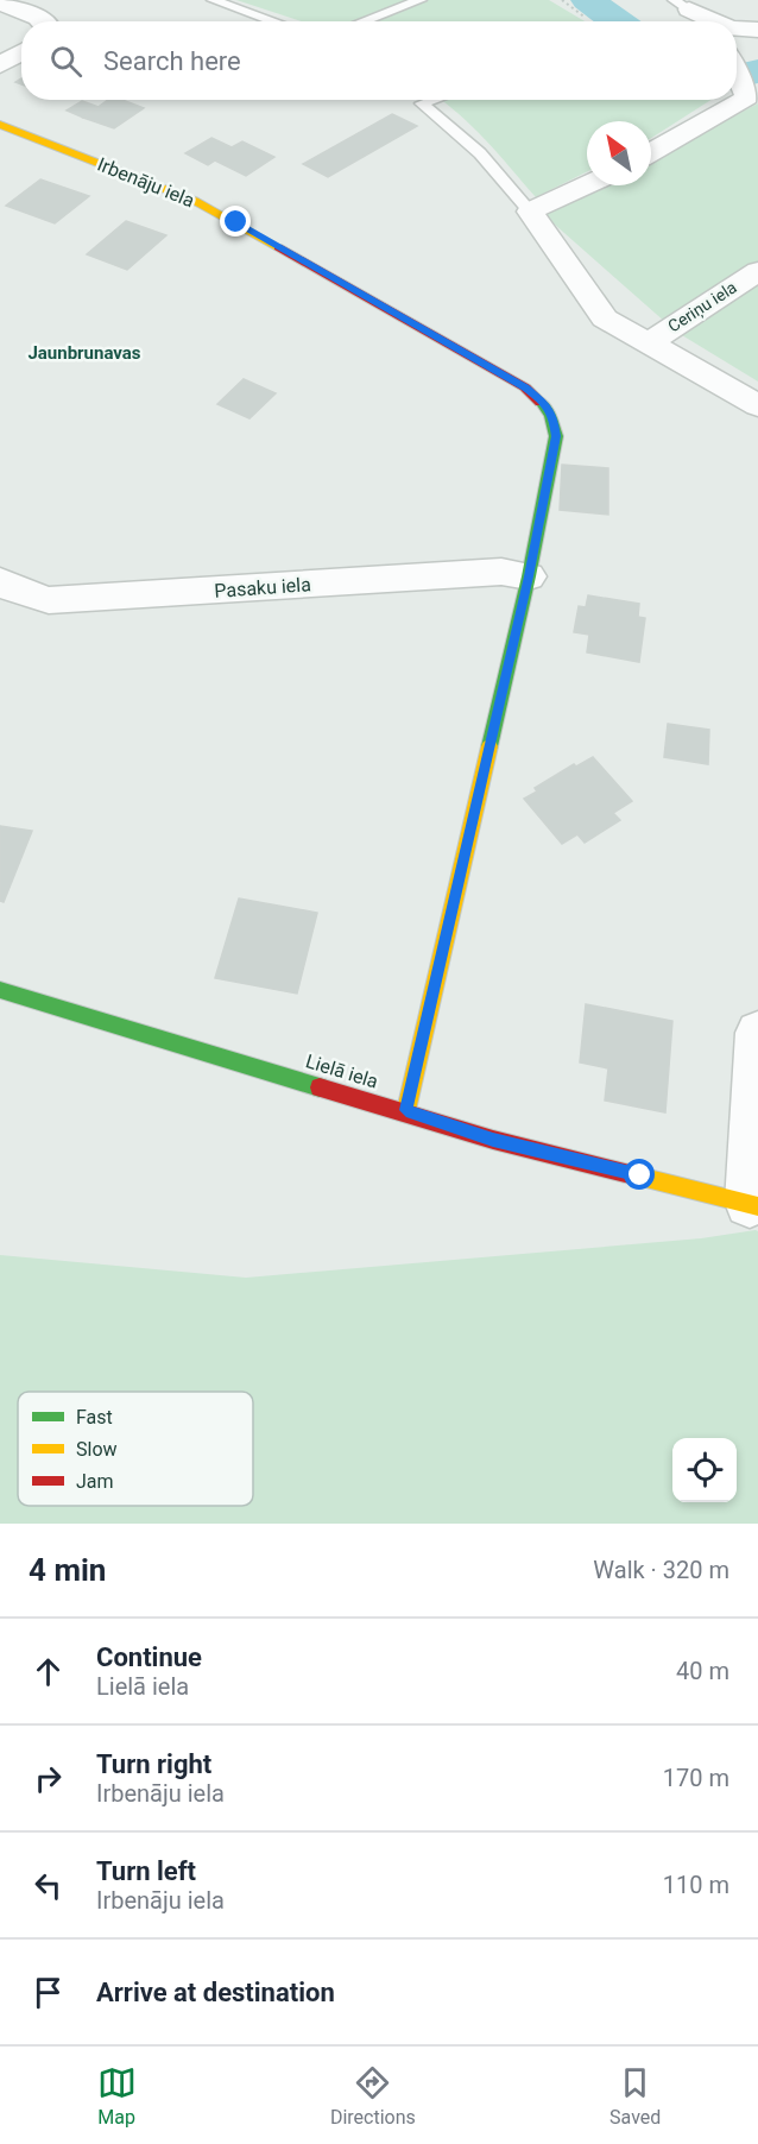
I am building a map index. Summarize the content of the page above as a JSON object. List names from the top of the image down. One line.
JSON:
{"streets":{"street":["Irbenāju iela","Ceriņu iela","Pasaku iela","Lielā iela"]},"crossings":[["Irbenāju iela","Pasaku iela"],["Irbenāju iela","Lielā iela"]],"districts":["Jaunbrunavas"],"legend":["Fast","Slow","Jam"],"north":"top left","page":{"search":"Search here","heading":["4 min","Walk · 320 m"],"list":[["Continue","Lielā iela","40 m"],["Turn right","Irbenāju iela","170 m"],["Turn left","Irbenāju iela","110 m"],"Arrive at destination"],"nav":["Map","Directions","Saved"]}}
